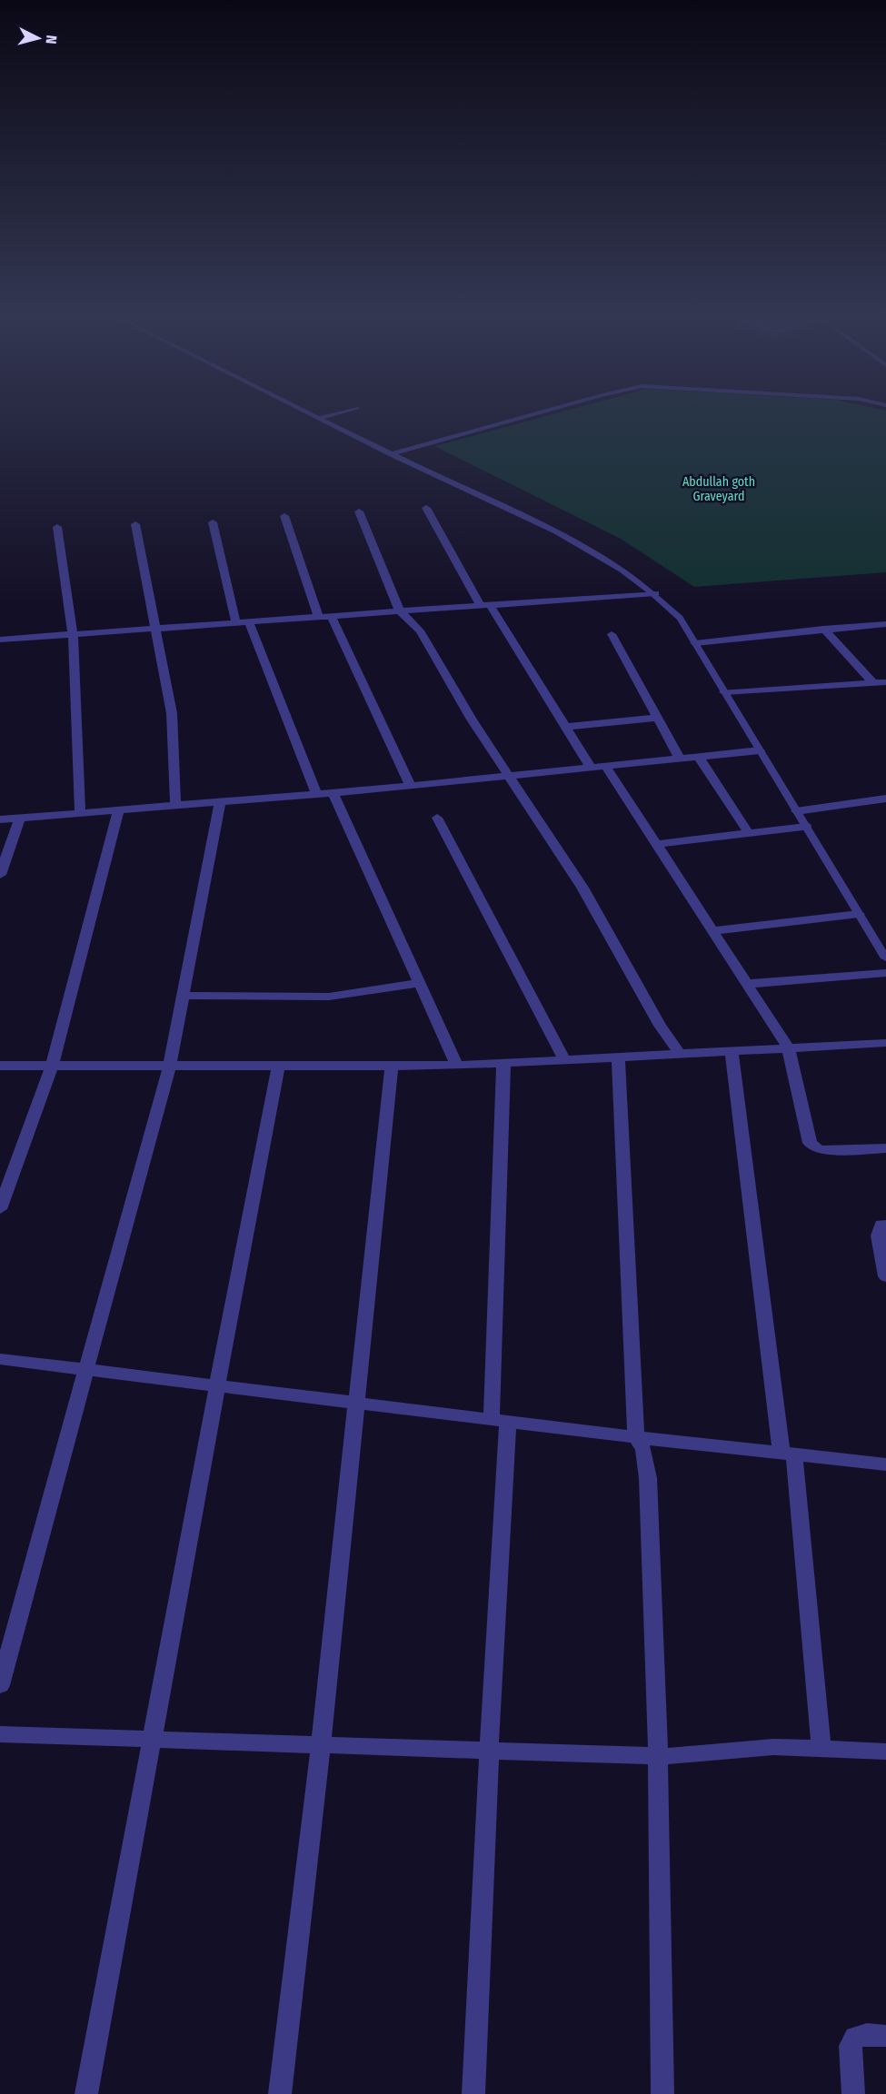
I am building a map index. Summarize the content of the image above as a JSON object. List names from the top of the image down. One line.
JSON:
{"parks":["Abdullah goth Graveyard"],"north":"right"}
